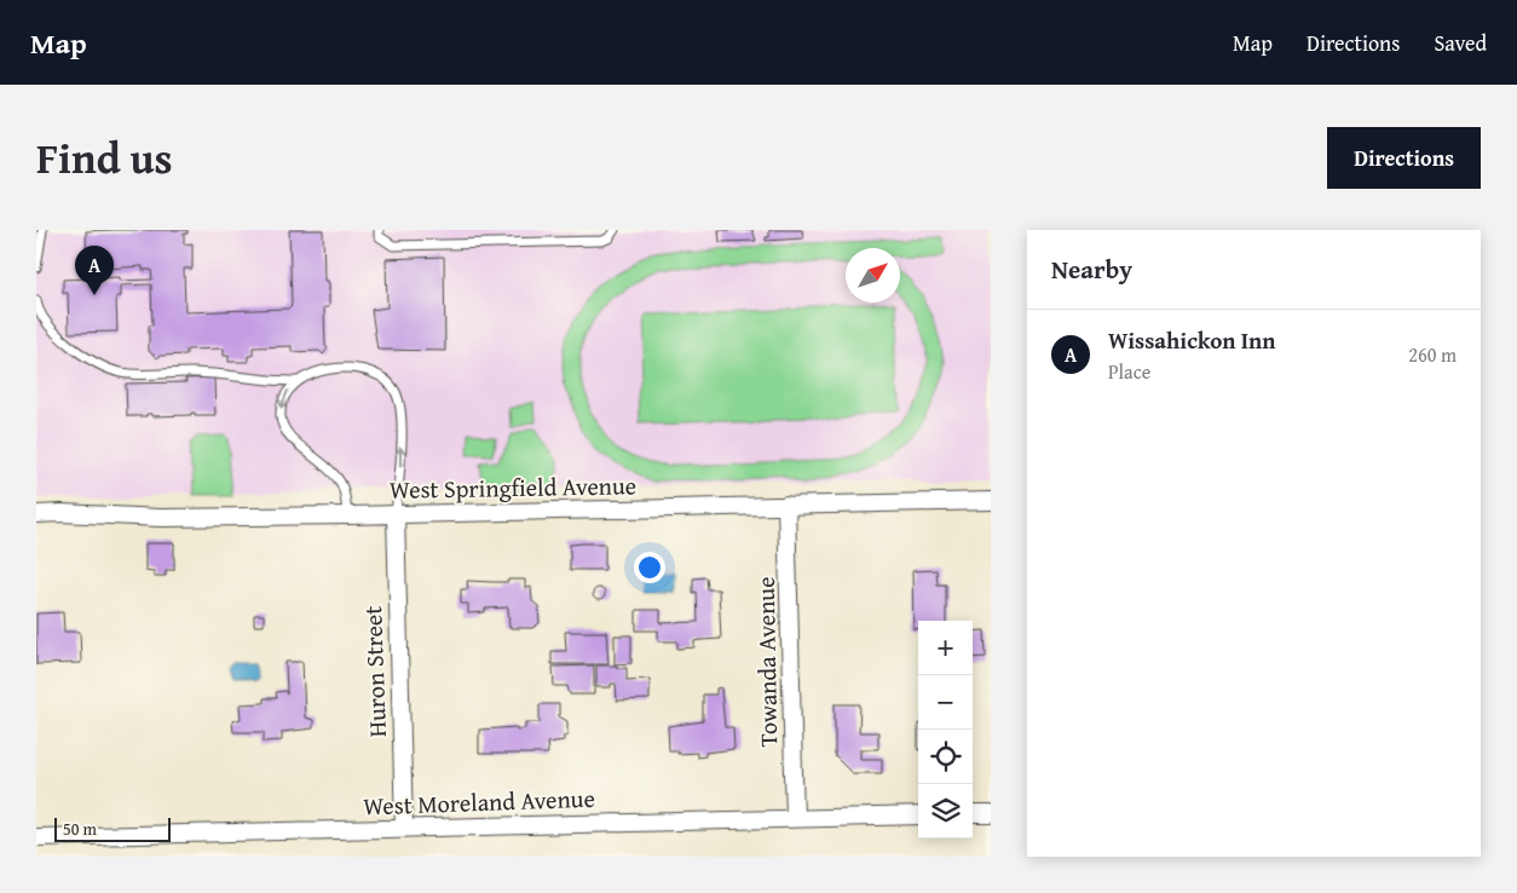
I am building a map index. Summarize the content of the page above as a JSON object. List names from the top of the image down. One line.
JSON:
{"streets":{"street":["West Springfield Avenue","Towanda Avenue","Huron Street","West Moreland Avenue"]},"crossings":[["West Springfield Avenue","Towanda Avenue"],["West Springfield Avenue","Huron Street"],["Towanda Avenue","West Moreland Avenue"],["Huron Street","West Moreland Avenue"]],"scale_bar":"50 m","north":"top right","page":{"header":"Map","nav":["Map","Directions","Saved"],"title":"Find us","buttons":"Directions","heading":"Nearby","pins":"A","list":[{"mark":"A","name":"Wissahickon Inn","note":"Place","value":"260 m"}],"map_buttons":["+","−"],"scale":"50 m"}}
